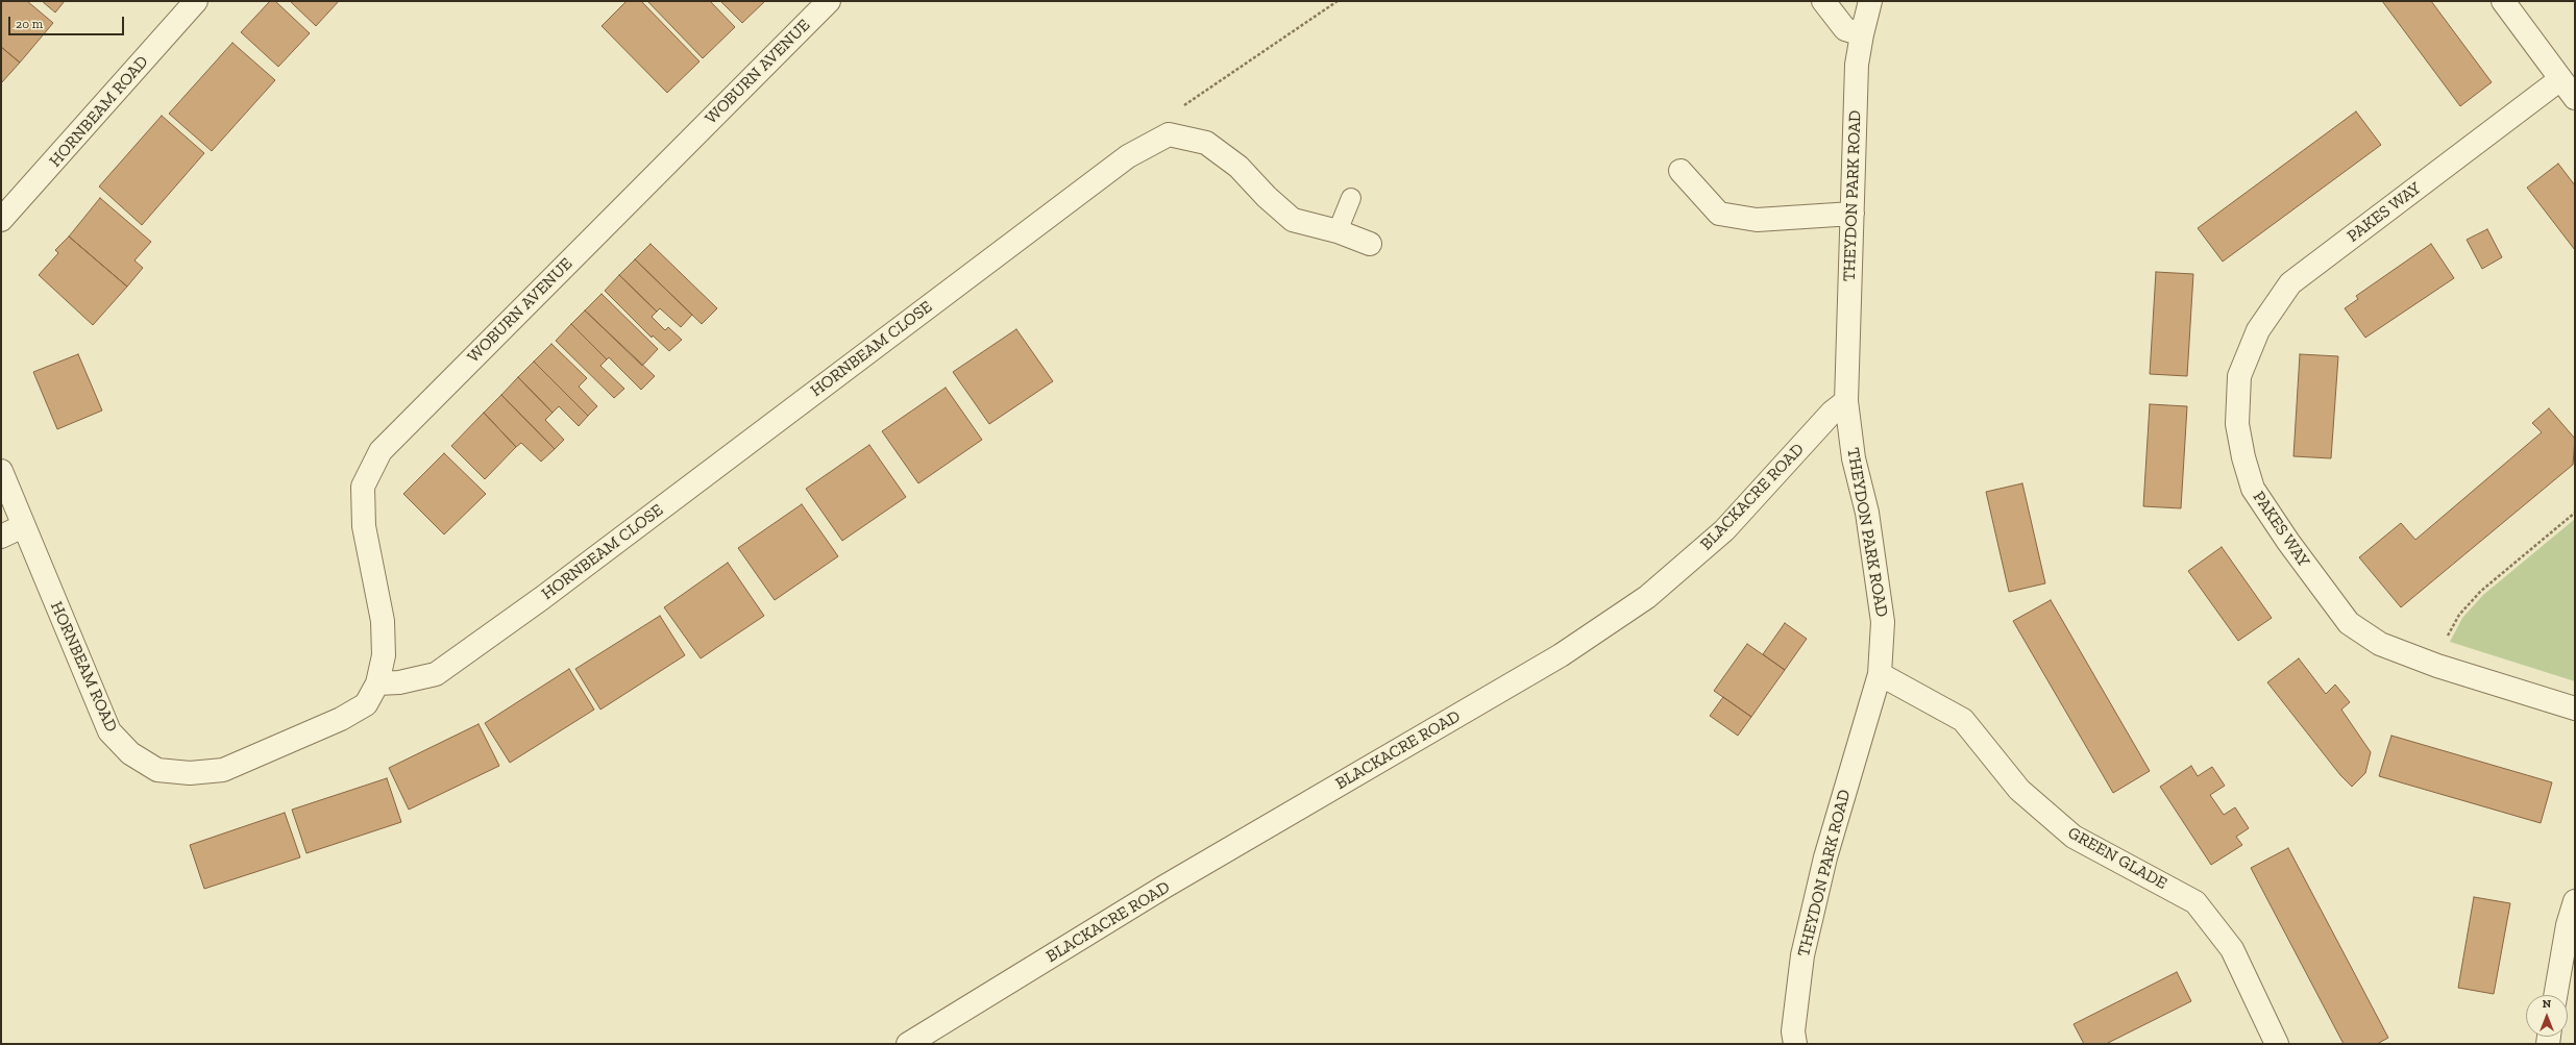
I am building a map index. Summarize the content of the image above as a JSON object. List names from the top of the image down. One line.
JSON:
{"streets":{"street":["WOBURN AVENUE","HORNBEAM ROAD","THEYDON PARK ROAD","PAKES WAY","HORNBEAM CLOSE","BLACKACRE ROAD","GREEN GLADE"]},"crossings":[["WOBURN AVENUE","HORNBEAM ROAD"],["WOBURN AVENUE","HORNBEAM CLOSE"],["HORNBEAM ROAD","HORNBEAM CLOSE"],["THEYDON PARK ROAD","BLACKACRE ROAD"],["THEYDON PARK ROAD","GREEN GLADE"]],"scale_bar":"20 m","north":"top"}
